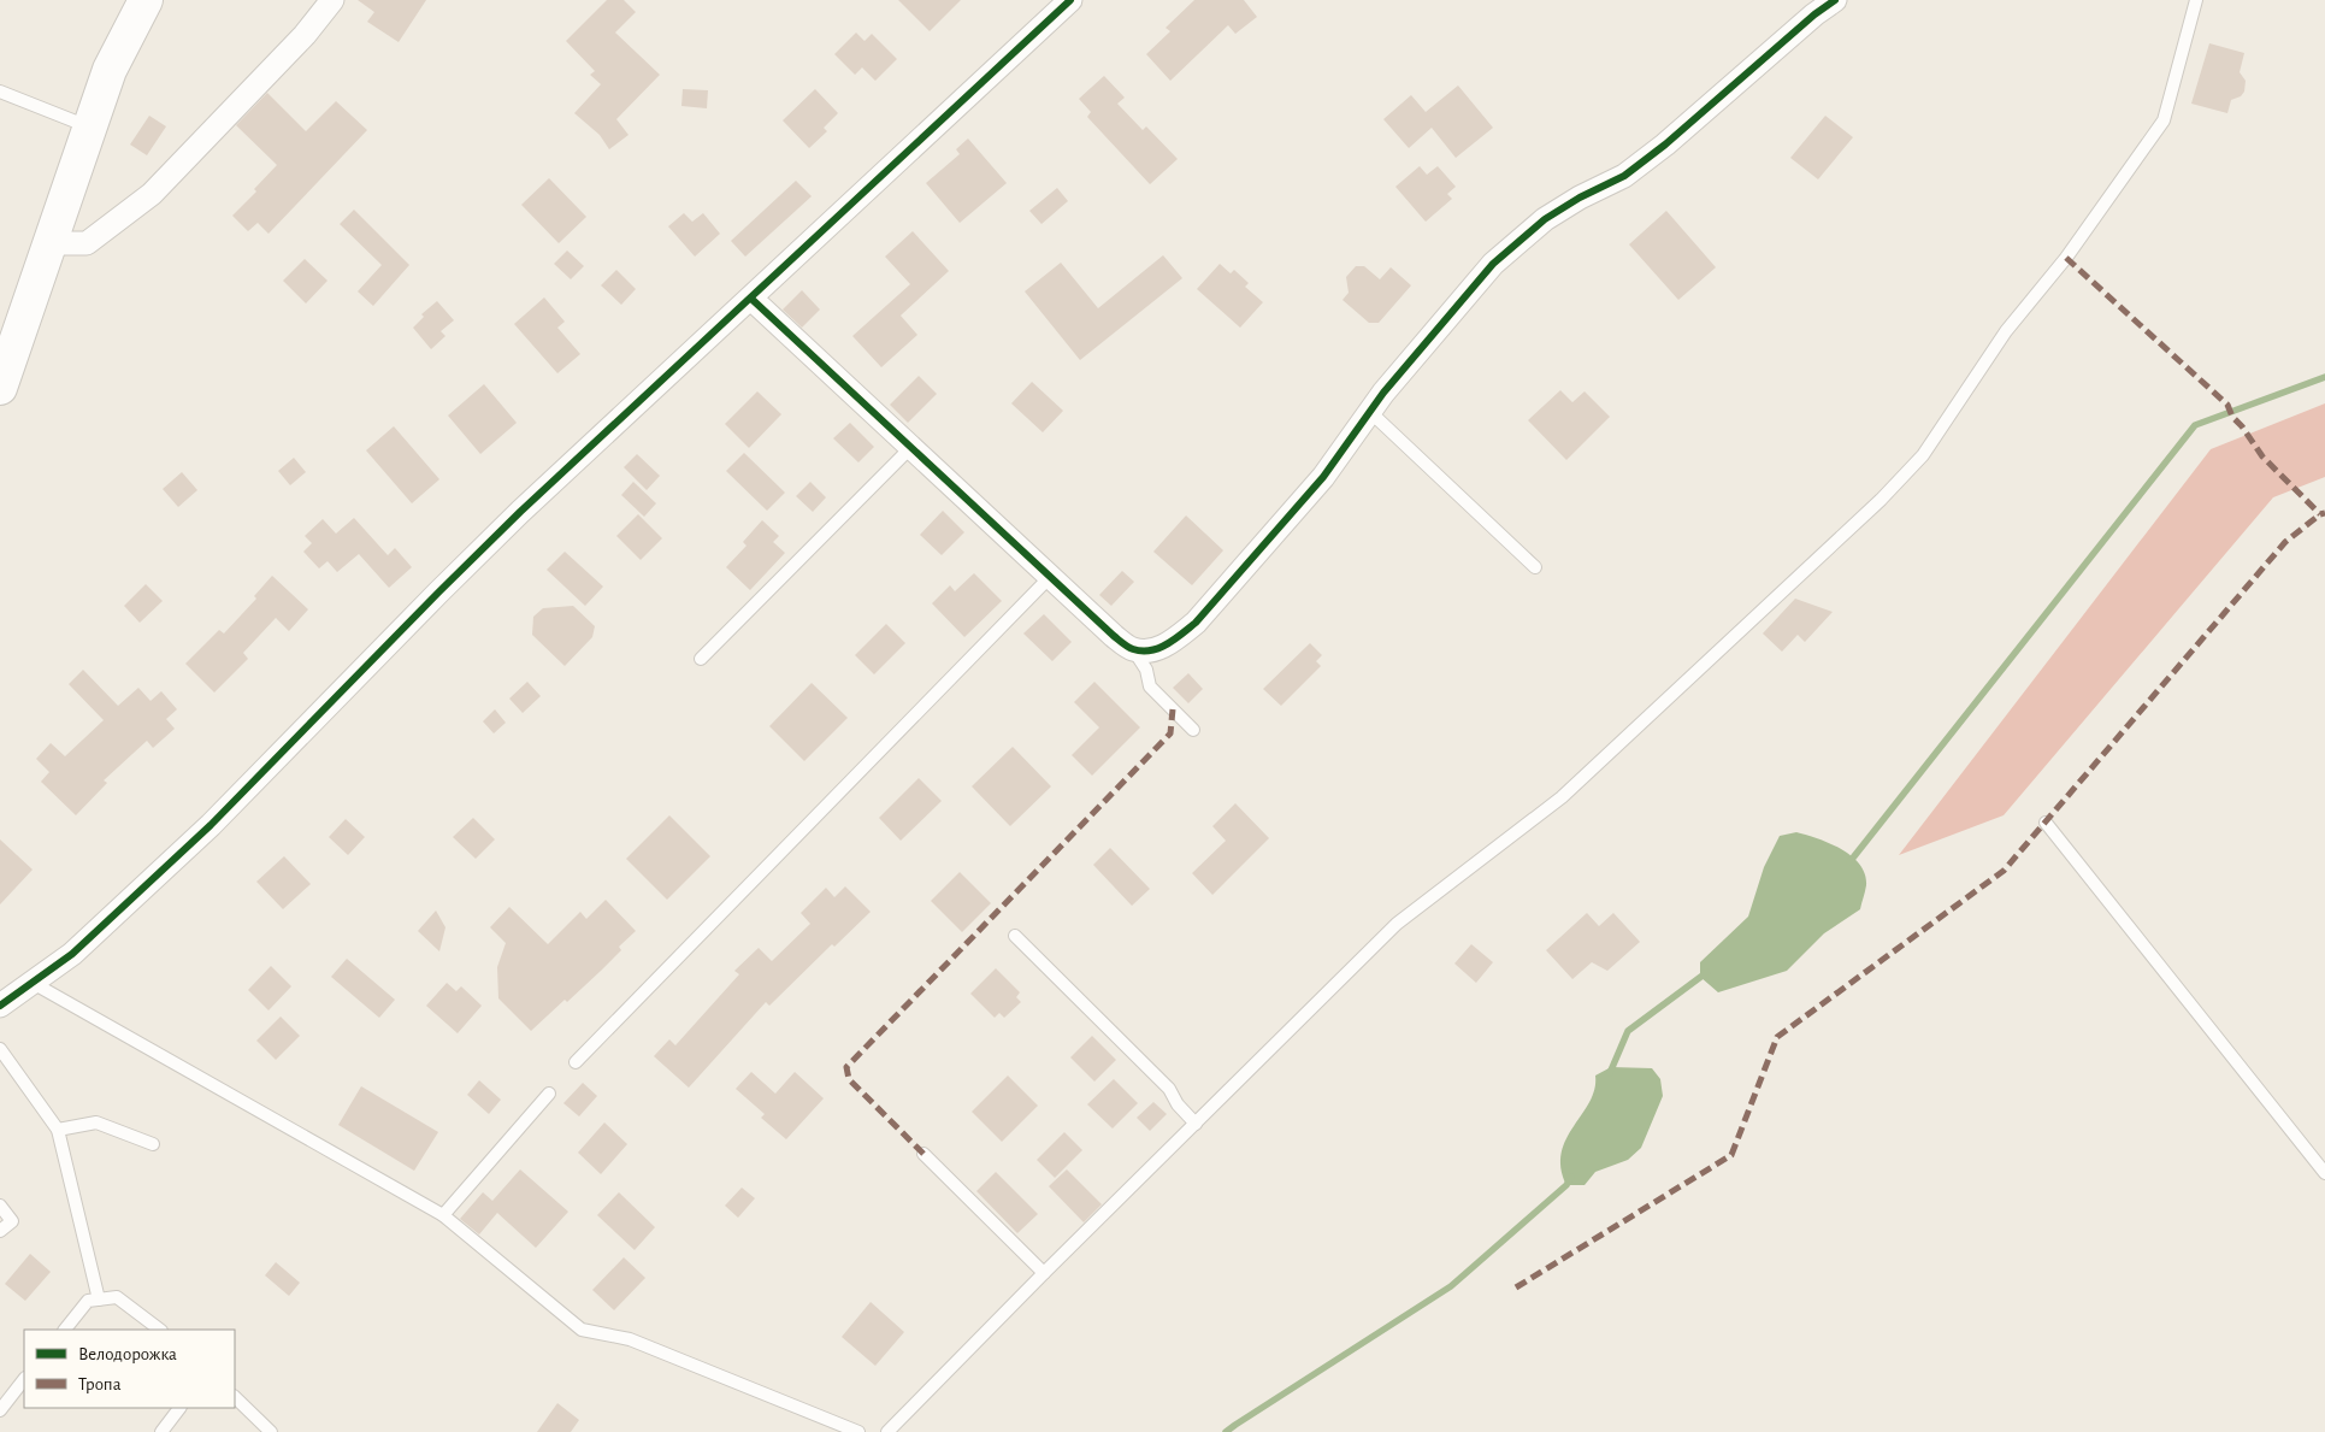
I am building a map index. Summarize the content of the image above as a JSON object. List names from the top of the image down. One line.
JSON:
{"legend":["Велодорожка","Тропа"]}
